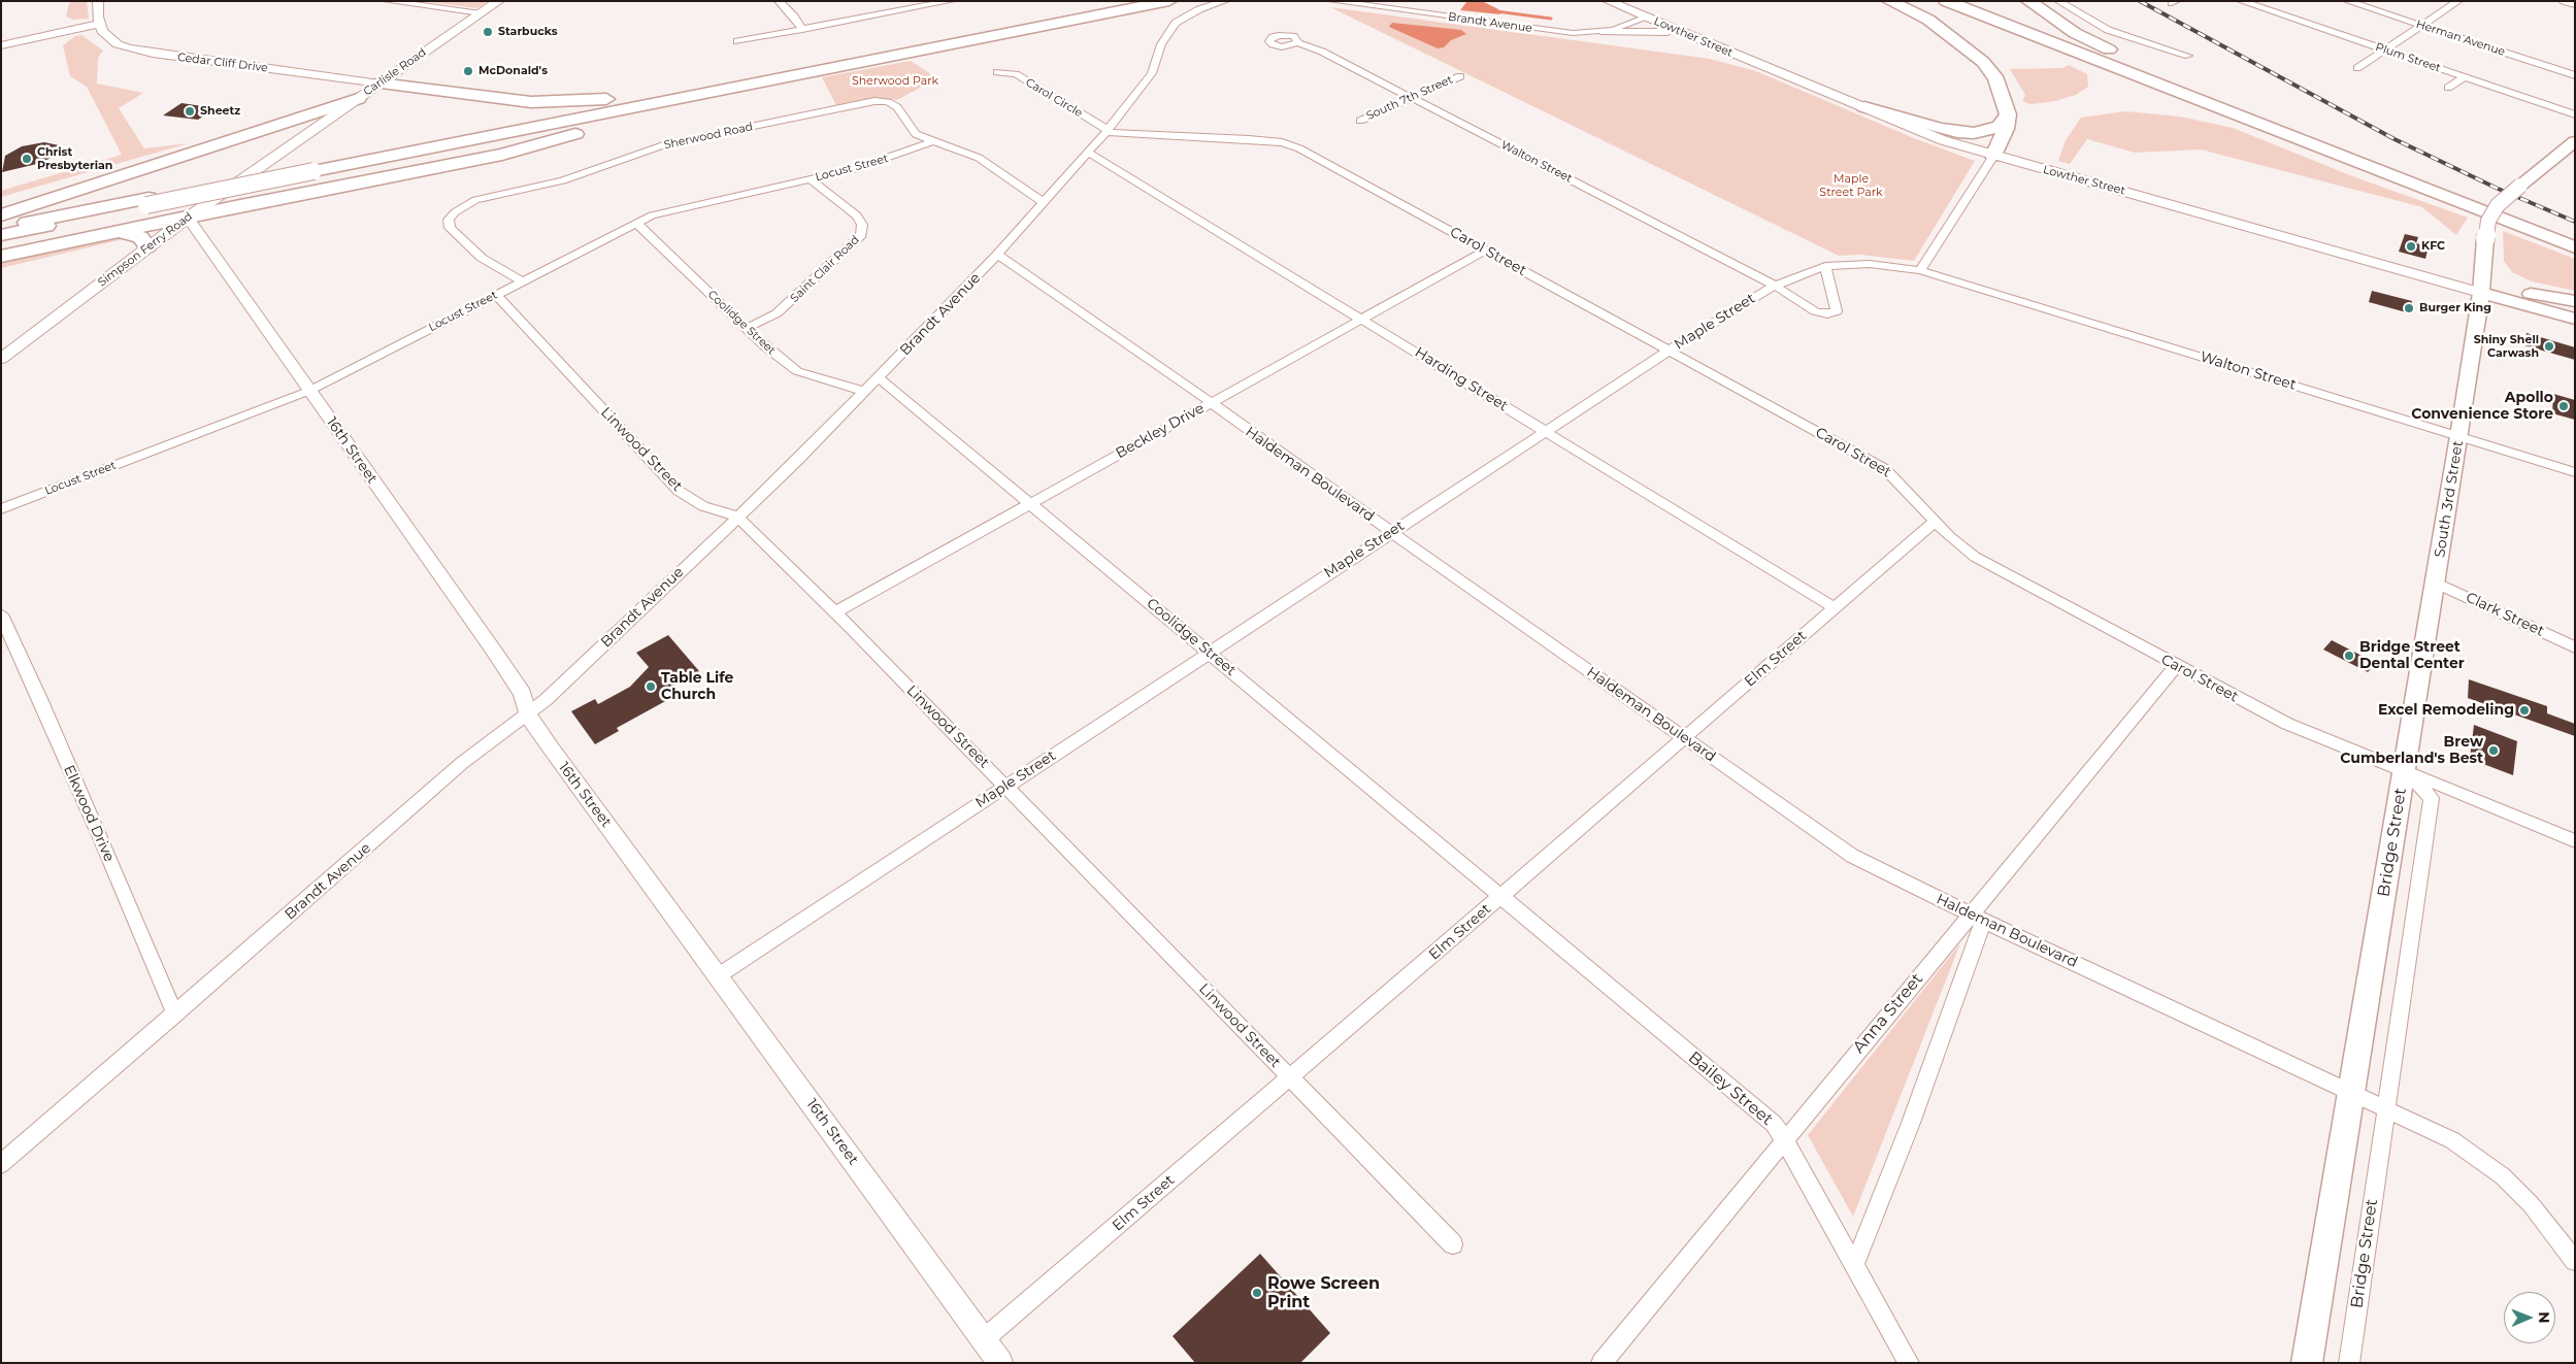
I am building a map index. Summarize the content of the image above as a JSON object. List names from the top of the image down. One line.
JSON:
{"streets":{"main road":["Lowther Street","Carlisle Road","Simpson Ferry Road","South 3rd Street","Bridge Street"],"street":["Brandt Avenue","Herman Avenue","Plum Street","Cedar Cliff Drive","Carol Circle","South 7th Street","Sherwood Road","Walton Street","Locust Street","Carol Street","Saint Clair Road","Maple Street","Coolidge Street","Harding Street","Beckley Drive","Linwood Street","16th Street","Haldeman Boulevard","Clark Street","Elm Street","Elkwood Drive","Anna Street","Bailey Street"]},"crossings":[["Brandt Avenue","Lowther Street"],["Brandt Avenue","Carol Circle"],["Brandt Avenue","Sherwood Road"],["Brandt Avenue","Carol Street"],["Brandt Avenue","Coolidge Street"],["Brandt Avenue","Harding Street"],["Brandt Avenue","Linwood Street"],["Brandt Avenue","16th Street"],["Brandt Avenue","Haldeman Boulevard"],["Brandt Avenue","Elkwood Drive"],["Lowther Street","South 3rd Street"],["Cedar Cliff Drive","Carlisle Road"],["Carlisle Road","Simpson Ferry Road"],["Carol Circle","Carol Street"],["South 7th Street","Walton Street"],["Sherwood Road","Locust Street"],["Walton Street","Maple Street"],["Walton Street","South 3rd Street"],["Locust Street","Saint Clair Road"],["Locust Street","Coolidge Street"],["Locust Street","Linwood Street"],["Locust Street","16th Street"],["Simpson Ferry Road","16th Street"],["Carol Street","Maple Street"],["Carol Street","Beckley Drive"],["Carol Street","South 3rd Street"],["Carol Street","Elm Street"],["Carol Street","Bridge Street"],["Carol Street","Anna Street"],["Saint Clair Road","Coolidge Street"],["Maple Street","Coolidge Street"],["Maple Street","Harding Street"],["Maple Street","Linwood Street"],["Maple Street","16th Street"],["Maple Street","Haldeman Boulevard"],["Coolidge Street","Beckley Drive"],["Coolidge Street","Elm Street"],["Coolidge Street","Bailey Street"],["Harding Street","Beckley Drive"],["Harding Street","Elm Street"],["Beckley Drive","Linwood Street"],["Beckley Drive","Haldeman Boulevard"],["Linwood Street","Elm Street"],["16th Street","Elm Street"],["Haldeman Boulevard","Elm Street"],["Haldeman Boulevard","Bridge Street"],["Haldeman Boulevard","Anna Street"],["South 3rd Street","Clark Street"],["South 3rd Street","Bridge Street"],["Elm Street","Bailey Street"],["Anna Street","Bailey Street"]],"parks":["Sherwood Park","Maple Street Park"],"places":["Starbucks","McDonald's","Sheetz","Christ Presbyterian","KFC","Burger King","Shiny Shell Carwash","Apollo Convenience Store","Bridge Street Dental Center","Table Life Church","Excel Remodeling","Brew Cumberland's Best","Rowe Screen Print"],"north":"right"}
